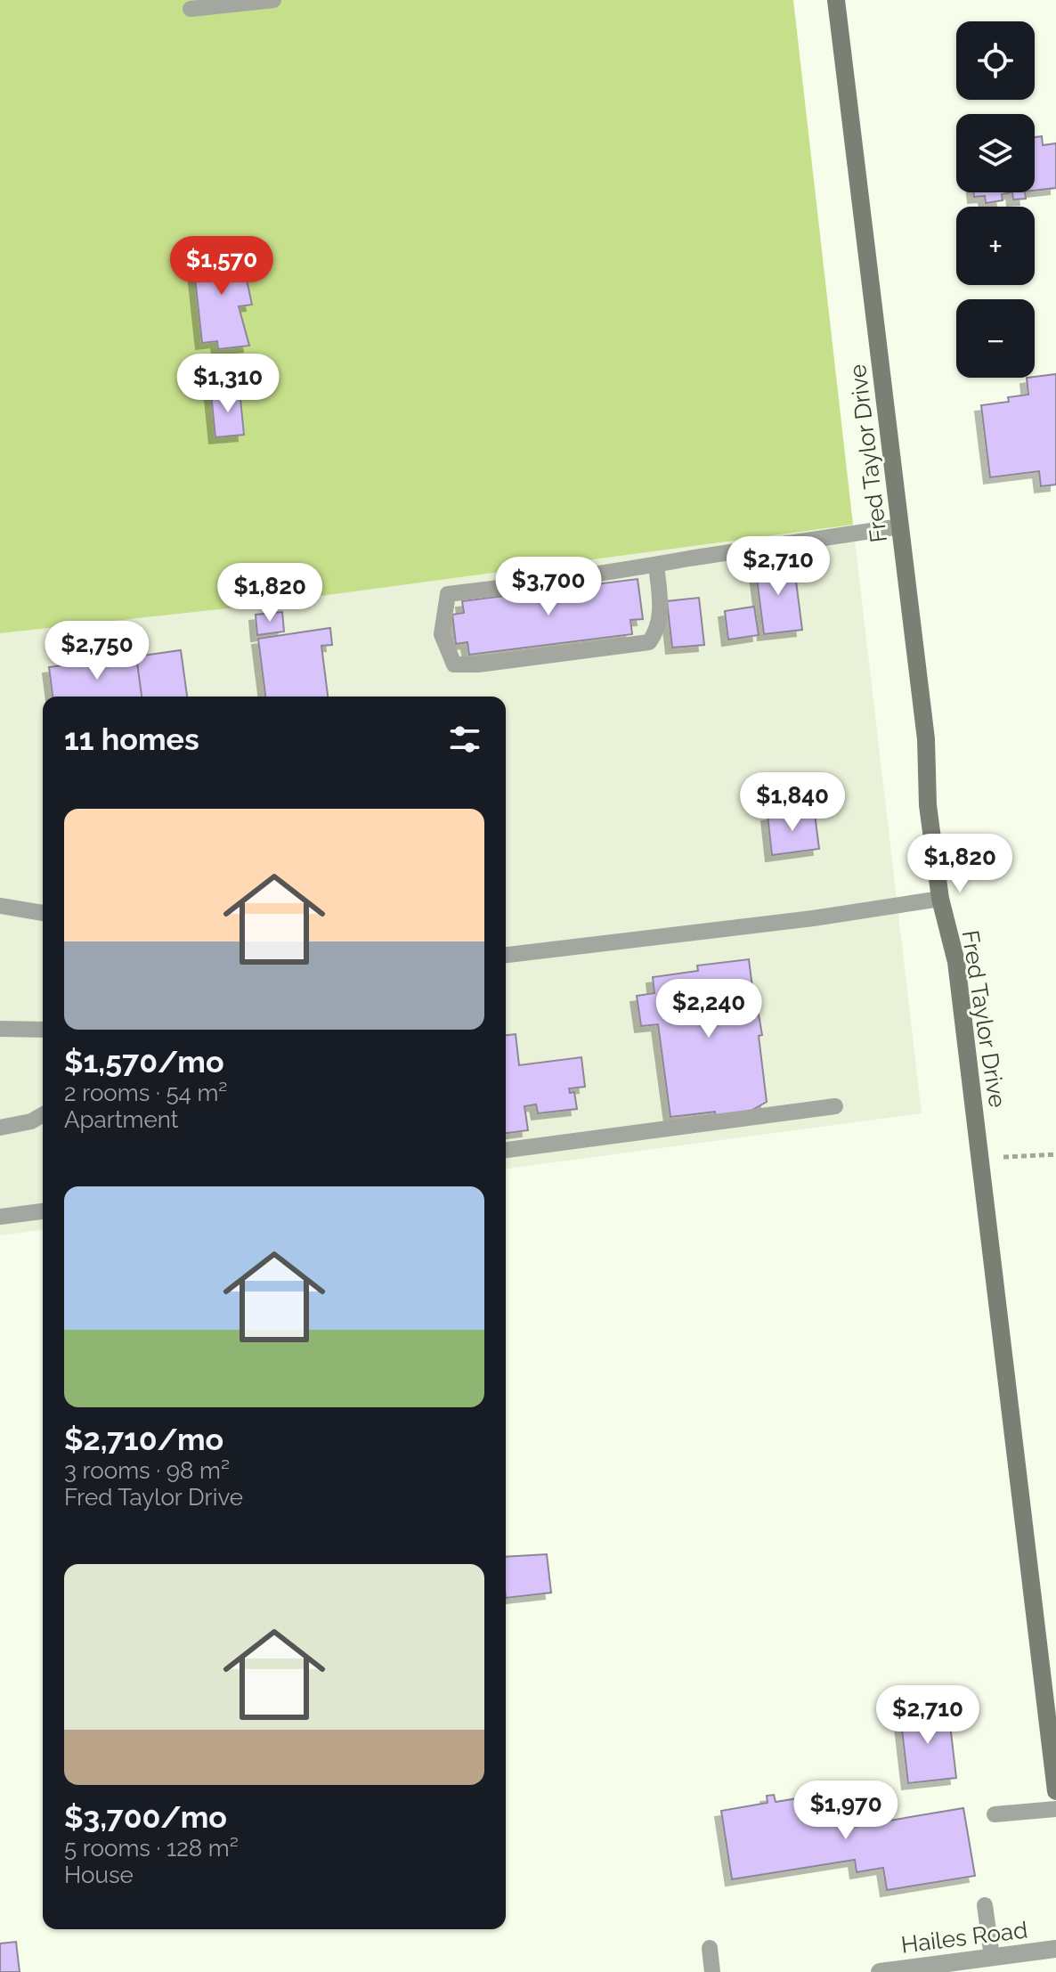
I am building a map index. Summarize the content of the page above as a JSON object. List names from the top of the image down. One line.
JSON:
{"streets":{"main road":["Fred Taylor Drive"],"street":["Hailes Road"]},"page":{"map_buttons":["+","−"],"price":["$1,570","$1,310","$2,710","$3,700","$1,820","$2,750","$1,840","$1,820","$2,240","$2,710","$1,970"],"heading":"11 homes","list":[{"name":"$1,570/mo","note":"2 rooms · 54 m² · Apartment"},{"name":"$2,710/mo","note":"3 rooms · 98 m² · Fred Taylor Drive"},{"name":"$3,700/mo","note":"5 rooms · 128 m² · House"}]}}
